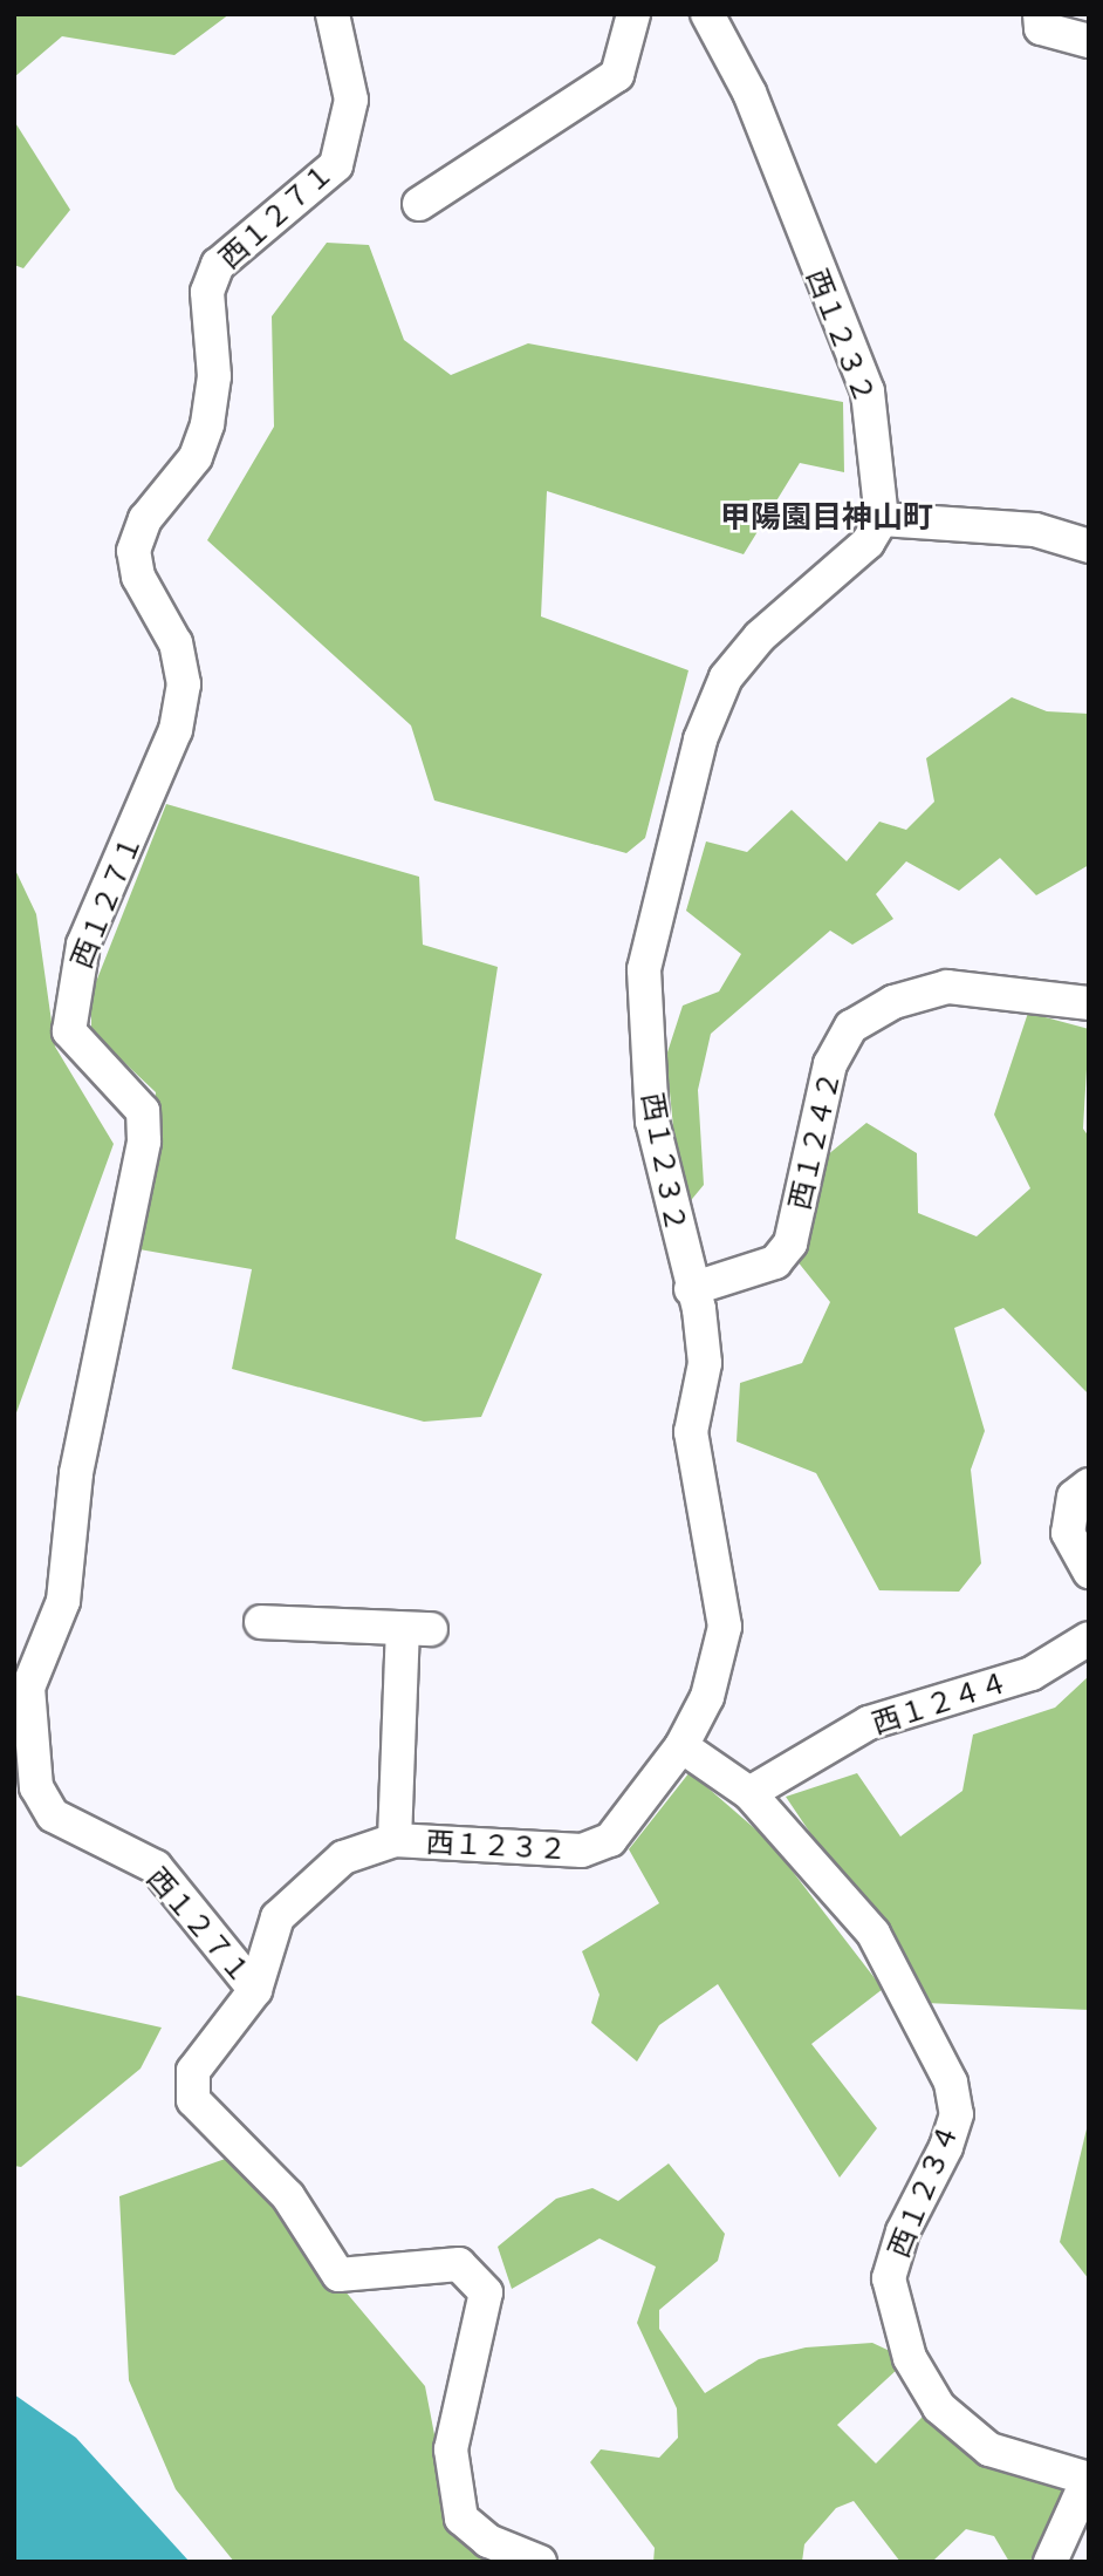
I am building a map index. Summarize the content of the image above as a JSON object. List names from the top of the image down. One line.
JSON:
{"streets":{"street":["西１２７１","西１２３２","西１２４２","西１２４４","西１２３４"]},"crossings":[["西１２７１","西１２３２"],["西１２３２","西１２４２"],["西１２３２","西１２３４"],["西１２４４","西１２３４"]],"districts":["甲陽園目神山町"]}
